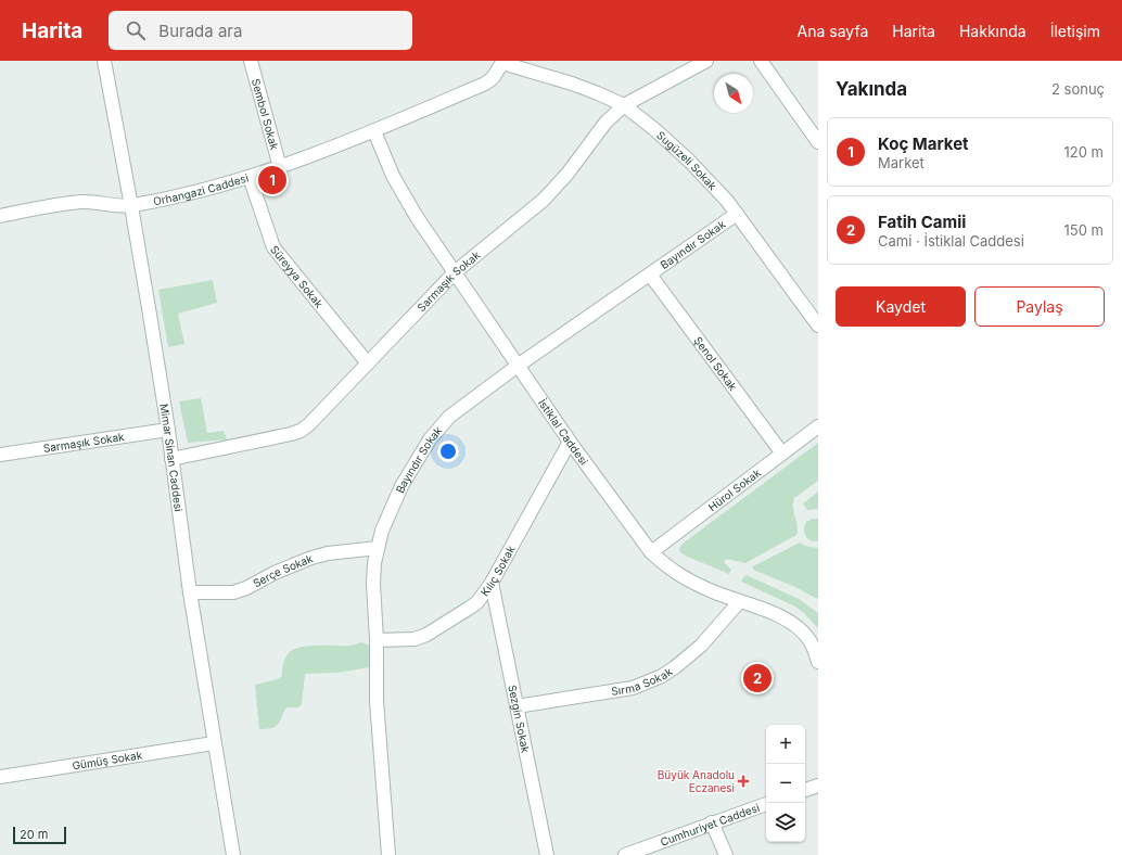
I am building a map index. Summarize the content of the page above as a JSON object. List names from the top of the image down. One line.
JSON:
{"streets":{"street":["Sembol Sokak","Sugüzeli Sokak","Orhangazi Caddesi","Bayındır Sokak","Süreyya Sokak","Sarmaşık Sokak","Şenol Sokak","İstiklal Caddesi","Mimar Sinan Caddesi","Hürol Sokak","Kılıç Sokak","Serçe Sokak","Sırma Sokak","Sezgin Sokak","Gümüş Sokak","Cumhuriyet Caddesi"]},"crossings":[["Sembol Sokak","Orhangazi Caddesi"],["Sugüzeli Sokak","Orhangazi Caddesi"],["Sugüzeli Sokak","Bayındır Sokak"],["Sugüzeli Sokak","Sarmaşık Sokak"],["Orhangazi Caddesi","Süreyya Sokak"],["Orhangazi Caddesi","İstiklal Caddesi"],["Orhangazi Caddesi","Mimar Sinan Caddesi"],["Bayındır Sokak","Şenol Sokak"],["Bayındır Sokak","İstiklal Caddesi"],["Bayındır Sokak","Kılıç Sokak"],["Bayındır Sokak","Serçe Sokak"],["Süreyya Sokak","Sarmaşık Sokak"],["Sarmaşık Sokak","İstiklal Caddesi"],["Sarmaşık Sokak","Mimar Sinan Caddesi"],["Şenol Sokak","Hürol Sokak"],["İstiklal Caddesi","Hürol Sokak"],["İstiklal Caddesi","Kılıç Sokak"],["İstiklal Caddesi","Sırma Sokak"],["Mimar Sinan Caddesi","Serçe Sokak"],["Mimar Sinan Caddesi","Gümüş Sokak"],["Kılıç Sokak","Sezgin Sokak"],["Sırma Sokak","Sezgin Sokak"]],"places":{"health":["Büyük Anadolu Eczanesi"]},"scale_bar":"20 m","north":"bottom right","page":{"header":"Harita","search":"Burada ara","nav":["Ana sayfa","Harita","Hakkında","İletişim"],"heading":["Yakında","2 sonuç"],"list":[{"mark":"1","name":"Koç Market","note":"Market","value":"120 m"},{"mark":"2","name":"Fatih Camii","note":"Cami · İstiklal Caddesi","value":"150 m"}],"pins":["1","2"],"buttons":["Kaydet","Paylaş"],"map_buttons":["+","−"],"scale":"20 m"}}
